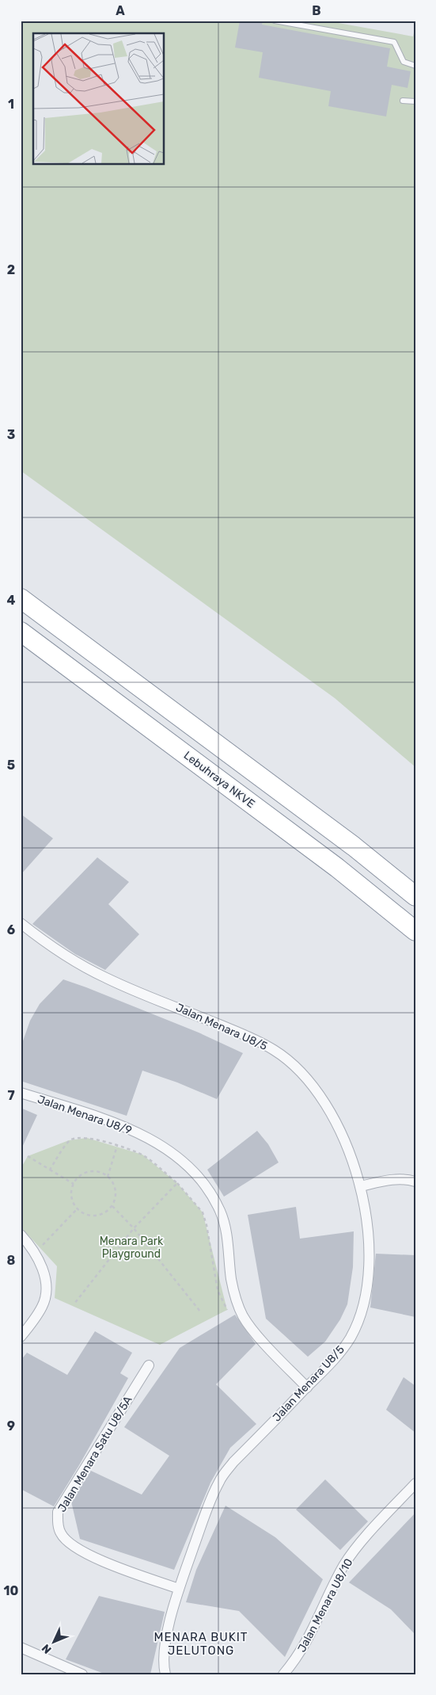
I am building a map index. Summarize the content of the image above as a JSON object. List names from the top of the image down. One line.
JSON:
{"streets":{"highway":["Lebuhraya NKVE"],"street":["Jalan Menara U8/5","Jalan Menara U8/9","Jalan Menara Satu U8/5A","Jalan Menara U8/10"]},"crossings":[["Jalan Menara U8/5","Jalan Menara U8/9"],["Jalan Menara U8/5","Jalan Menara Satu U8/5A"]],"districts":["MENARA BUKIT JELUTONG"],"parks":["Menara Park Playground"],"north":"bottom left","grid":{"columns":["A","B"],"rows":["1","2","3","4","5","6","7","8","9","10"]}}
